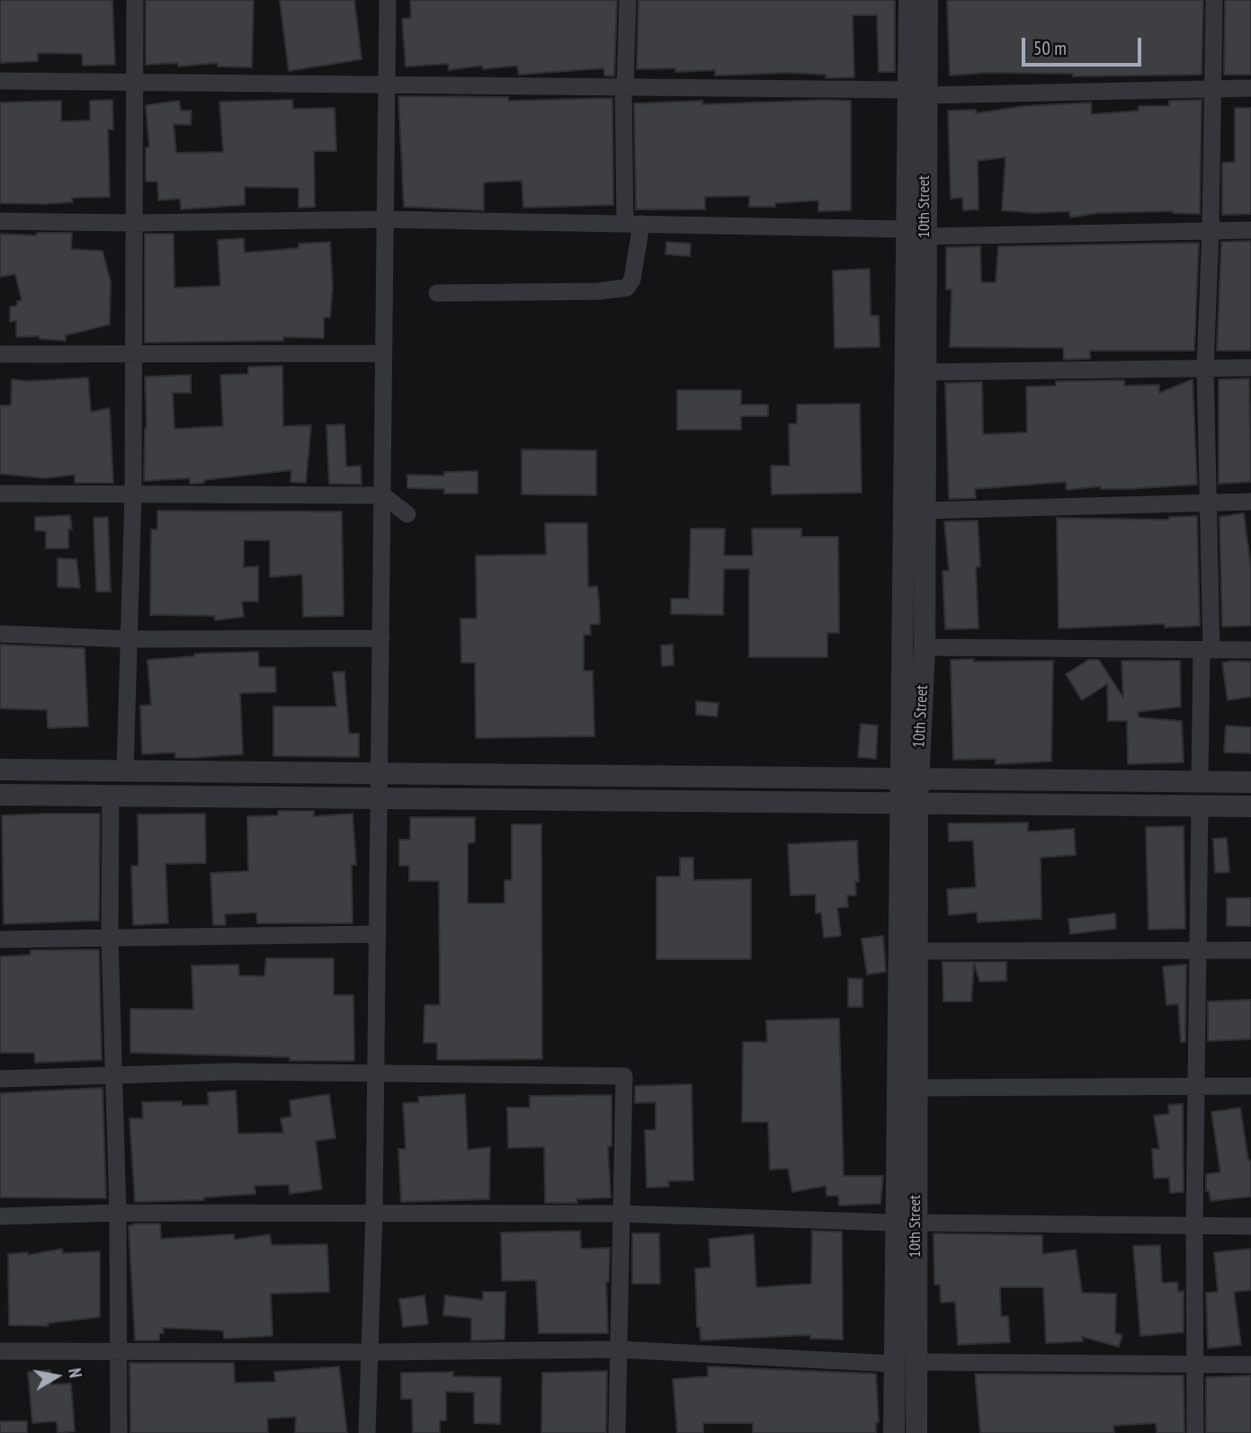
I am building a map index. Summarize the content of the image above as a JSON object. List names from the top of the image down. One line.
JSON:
{"streets":{"street":["10th Street"]},"scale_bar":"50 m","north":"right"}
